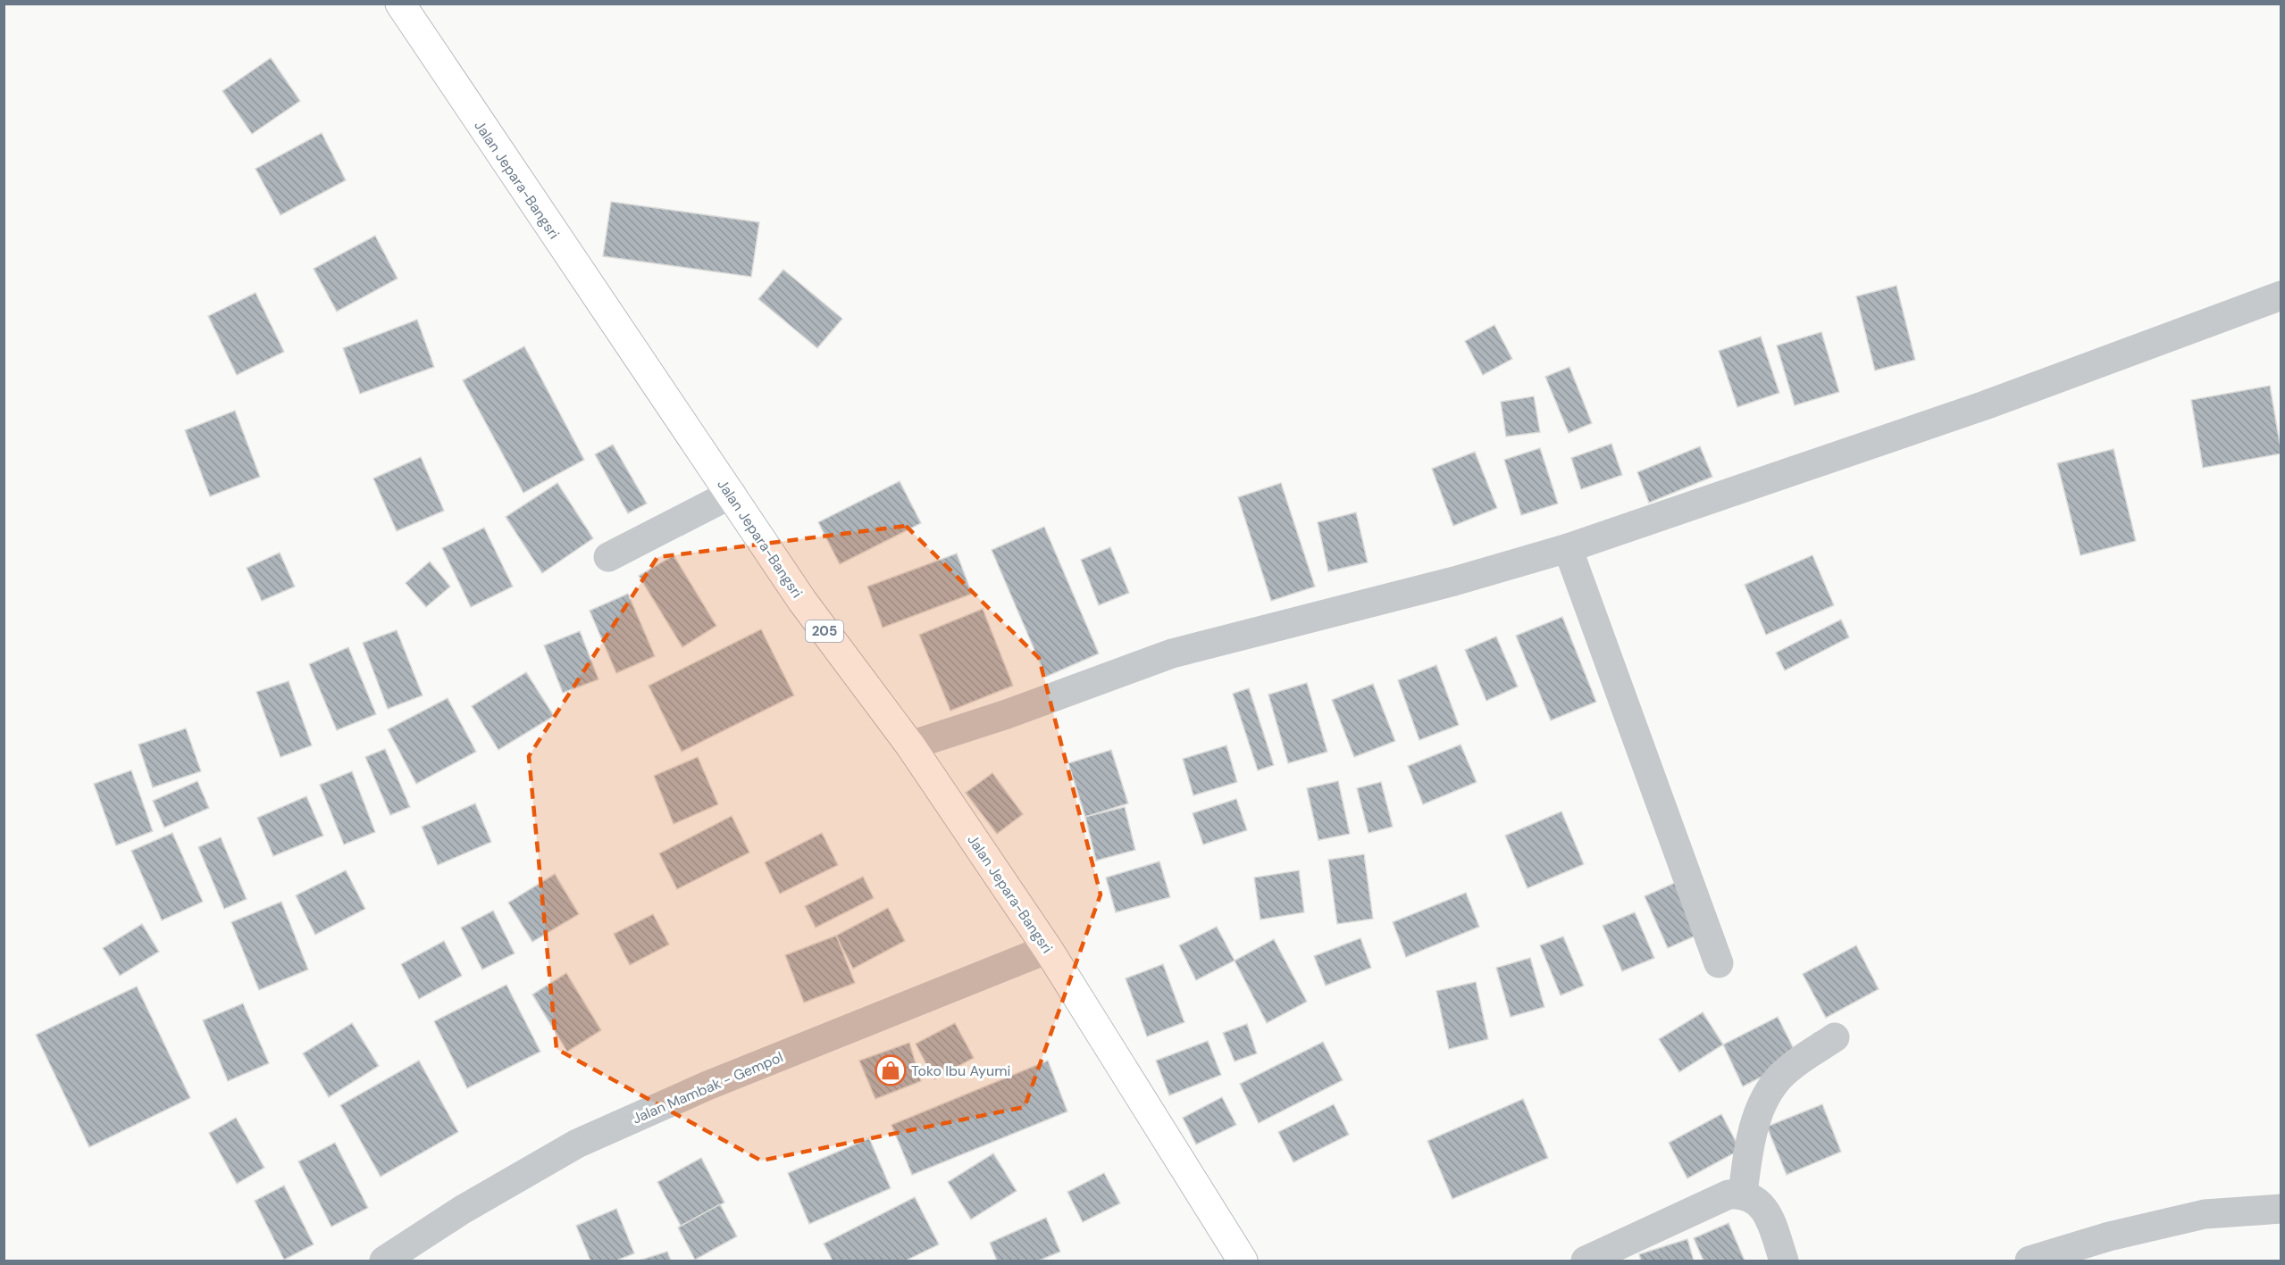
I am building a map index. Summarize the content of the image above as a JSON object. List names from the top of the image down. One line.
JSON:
{"streets":{"main road":["Jalan Jepara-Bangsri","205"],"street":["Jalan Mambak - Gempol"]},"crossings":[["Jalan Jepara-Bangsri","Jalan Mambak - Gempol"]],"places":{"shop":["Toko Ibu Ayumi"]}}
